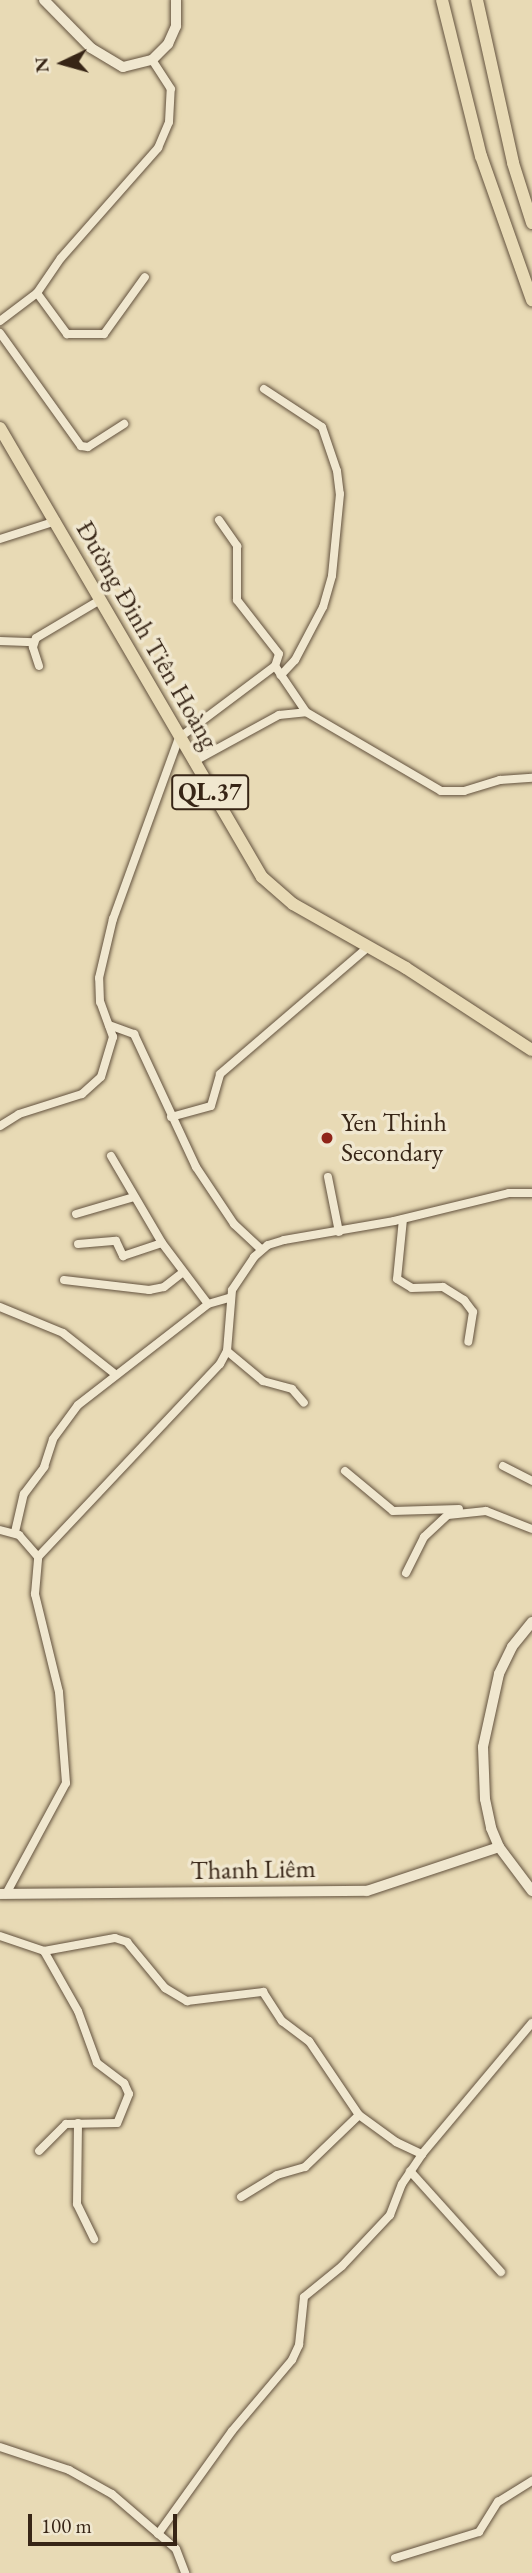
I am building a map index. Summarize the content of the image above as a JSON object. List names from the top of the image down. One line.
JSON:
{"streets":{"main road":["Đường Đinh Tiên Hoàng","QL.37"],"street":["Thanh Liêm"]},"places":["Yen Thinh Secondary"],"scale_bar":"100 m","north":"left"}
